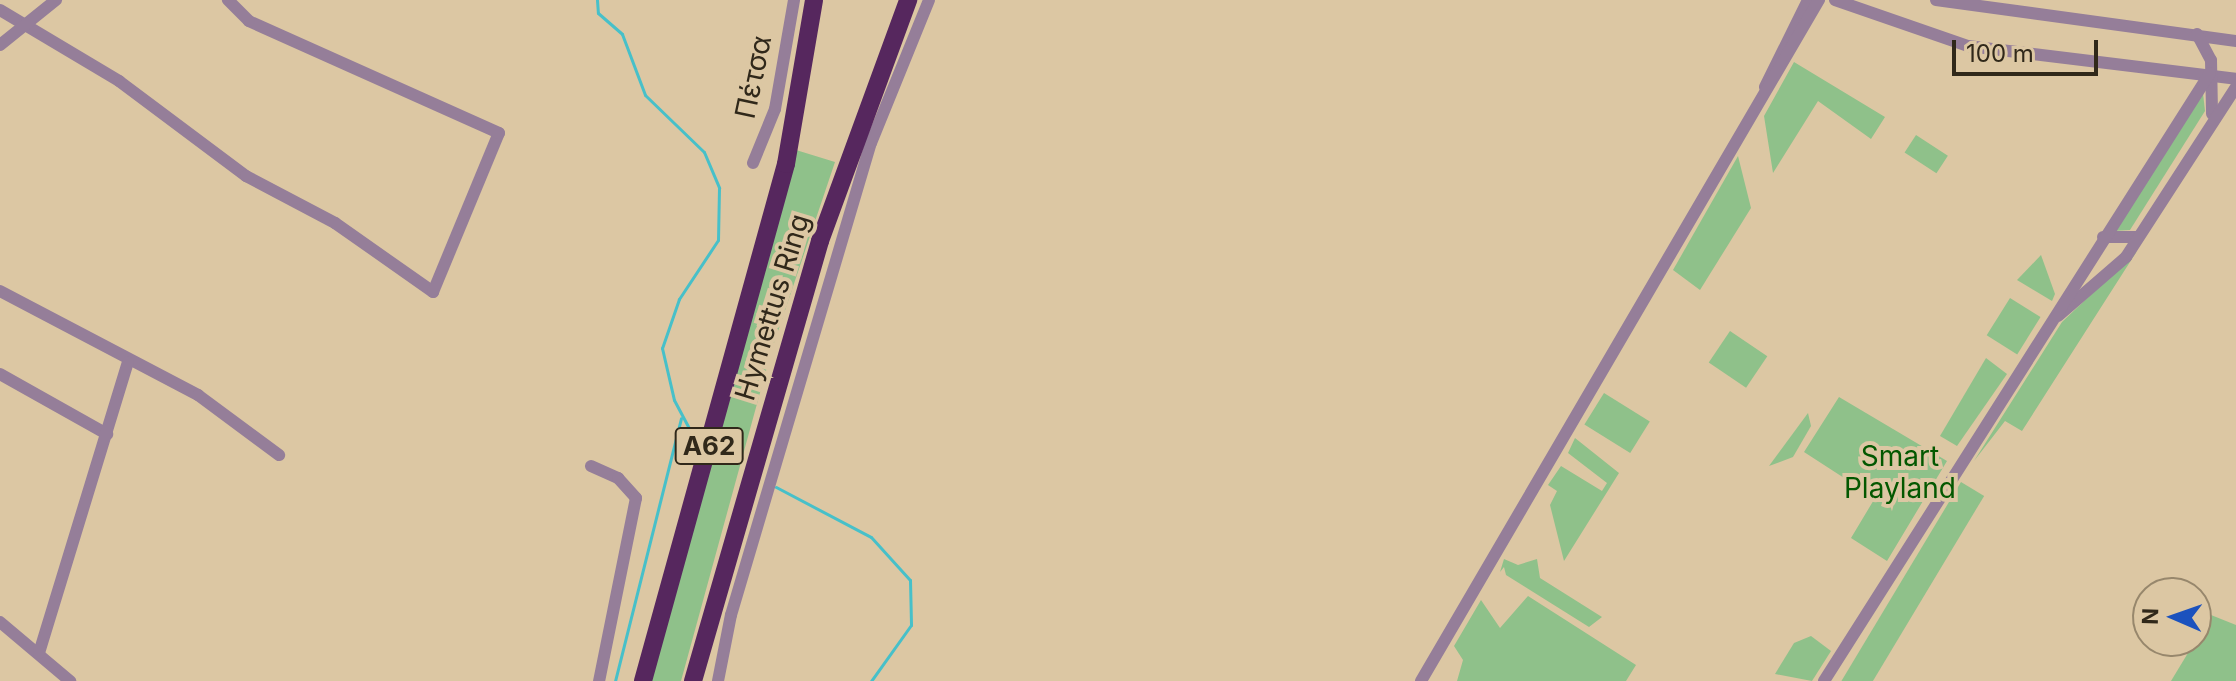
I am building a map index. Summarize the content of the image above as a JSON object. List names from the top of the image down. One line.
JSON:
{"streets":{"highway":["Hymettus Ring","Α62"],"street":["Πέτσα"]},"parks":["Smart Playland"],"scale_bar":"100 m","north":"left"}
